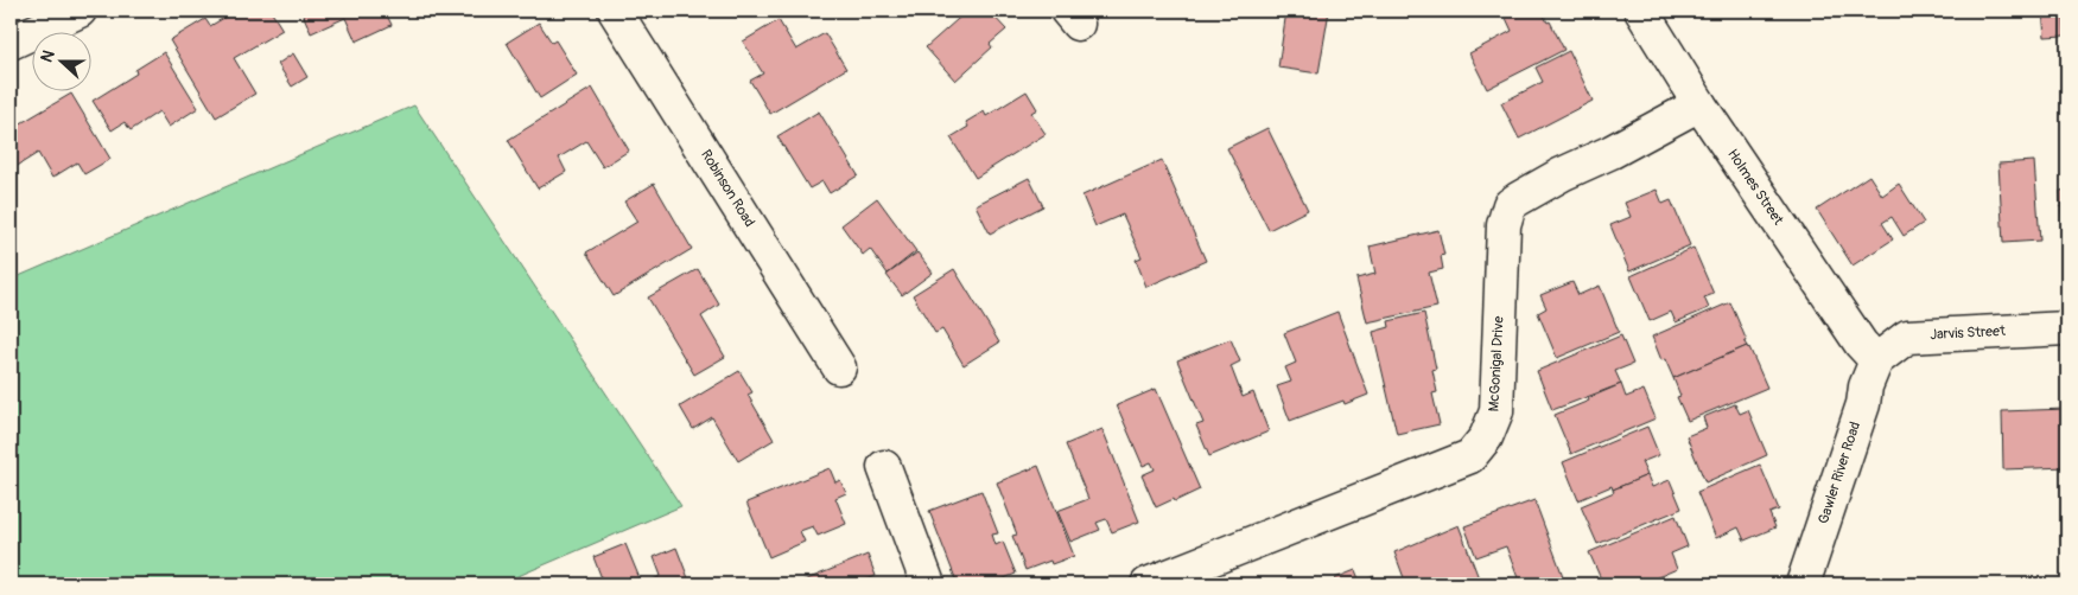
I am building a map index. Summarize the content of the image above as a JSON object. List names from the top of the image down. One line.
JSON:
{"streets":{"street":["Holmes Street","Robinson Road","Jarvis Street","McGonigal Drive","Gawler River Road"]},"crossings":[["Holmes Street","Jarvis Street"],["Holmes Street","McGonigal Drive"],["Holmes Street","Gawler River Road"],["Jarvis Street","Gawler River Road"]],"north":"left"}
